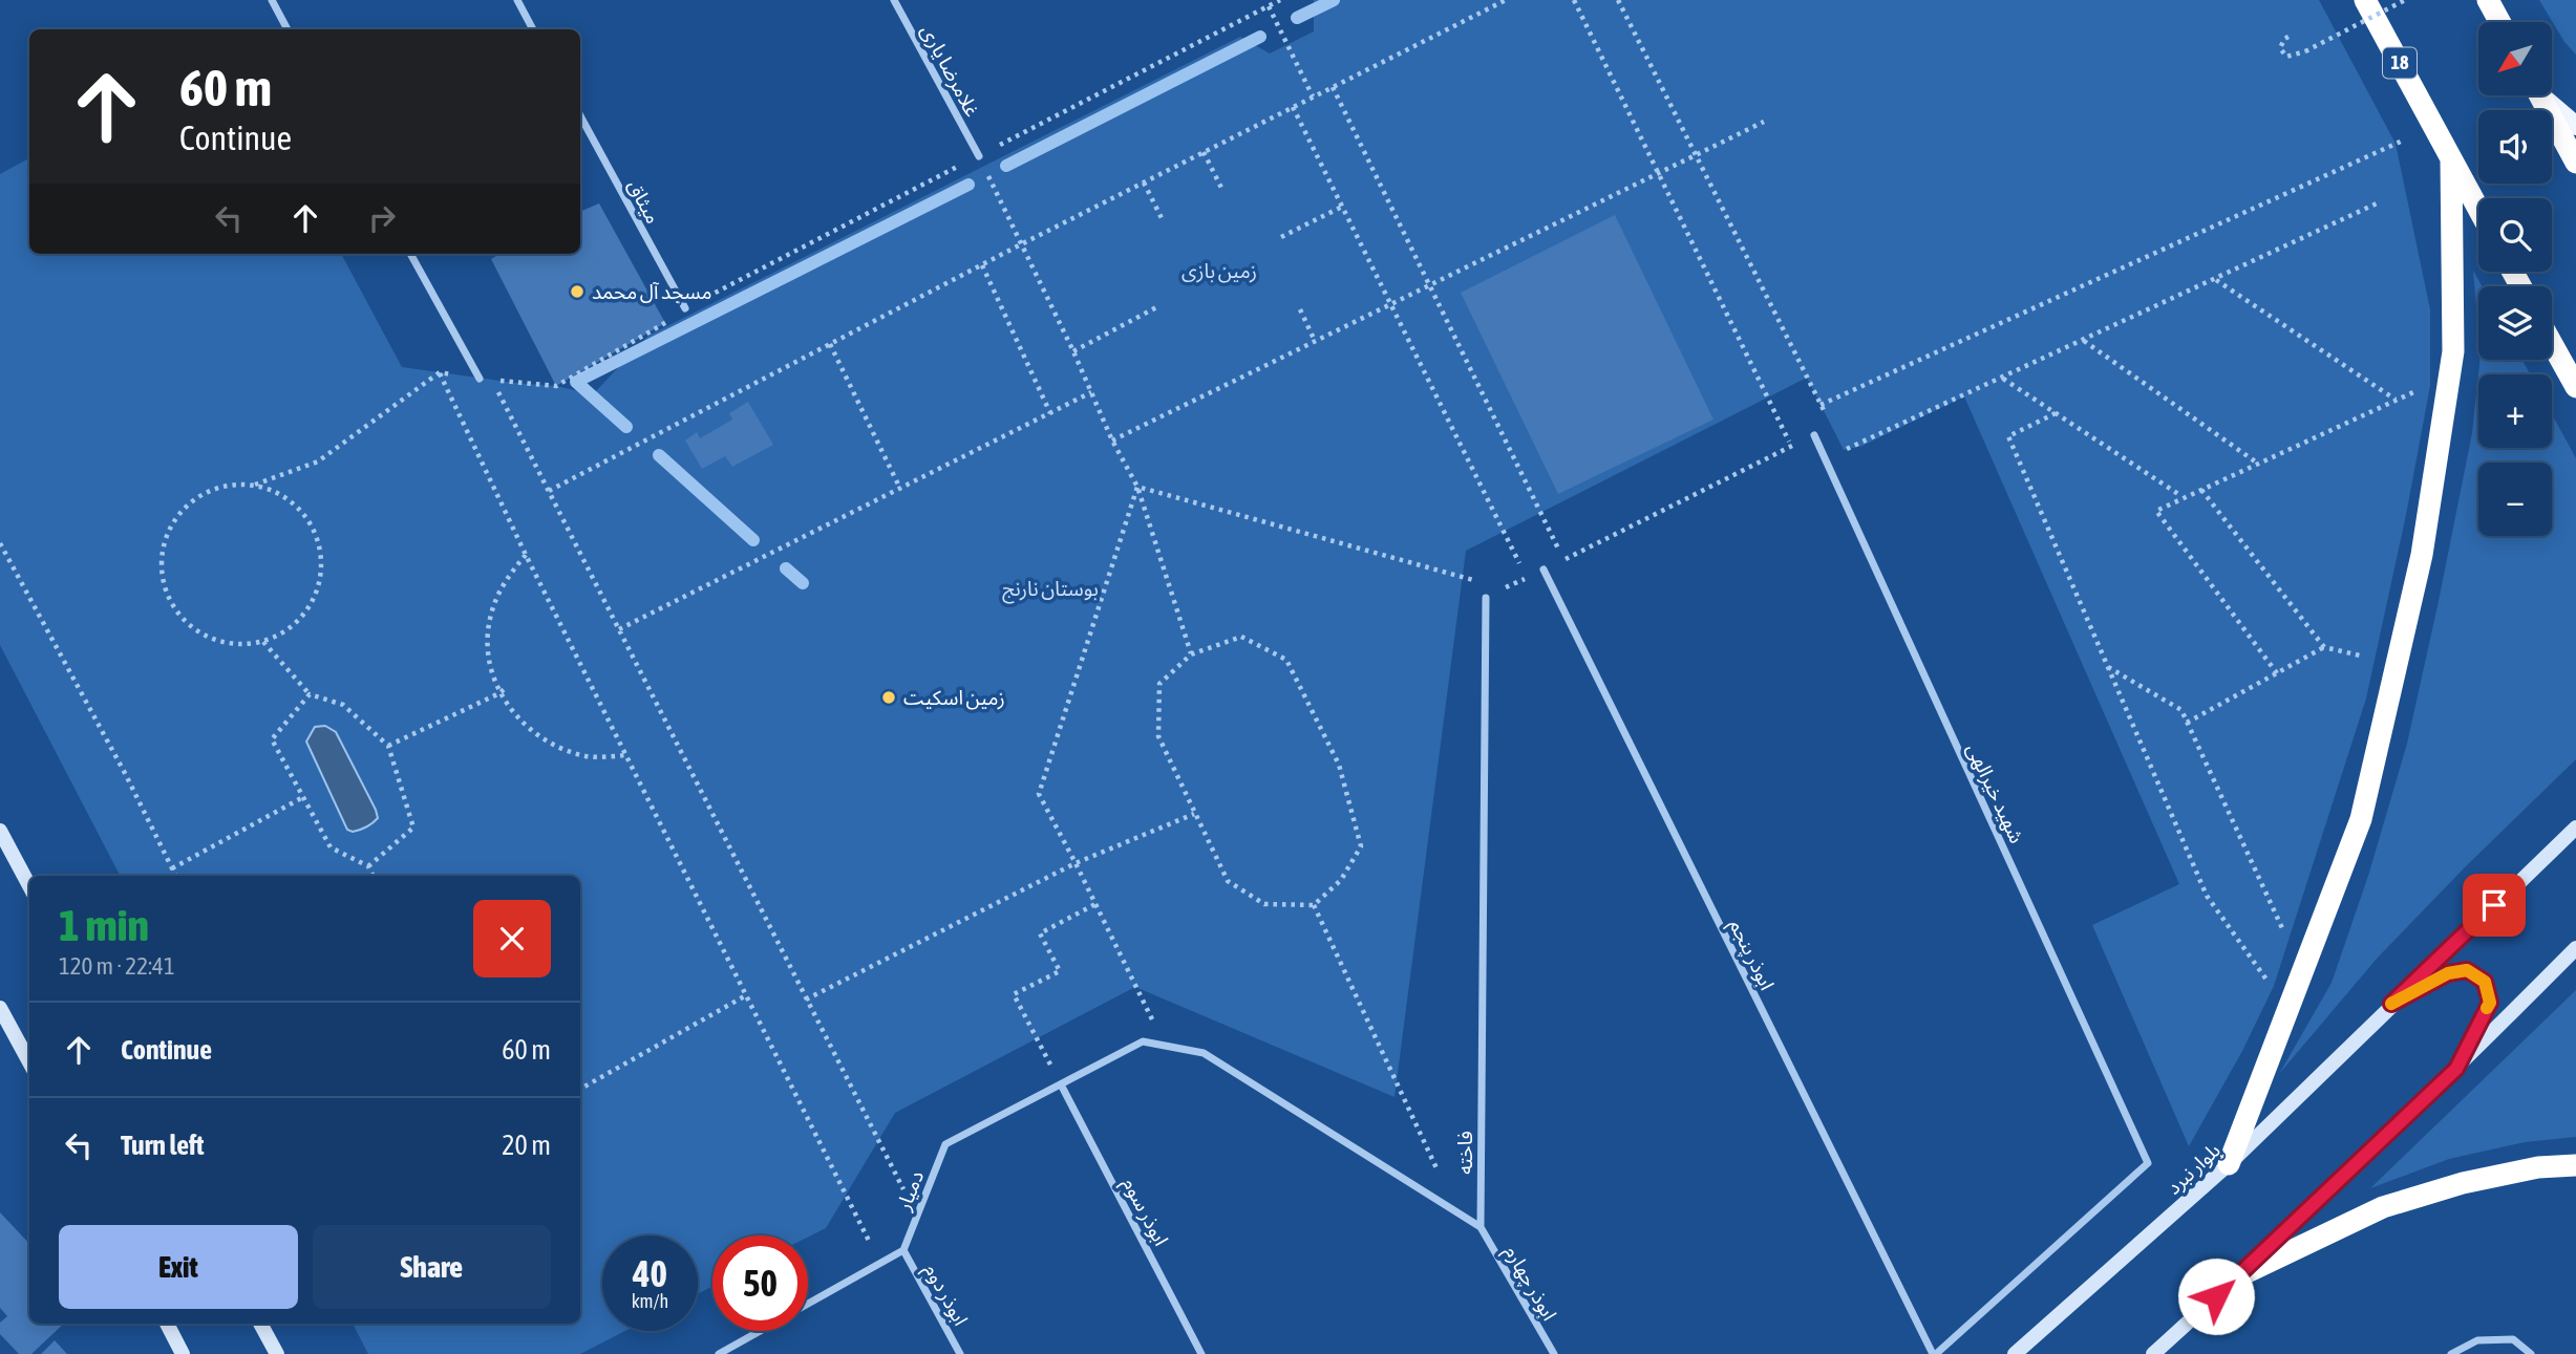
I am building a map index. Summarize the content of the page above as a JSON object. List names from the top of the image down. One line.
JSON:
{"streets":{"highway":["18"],"main road":["بلوار نبرد"],"street":["غلامرضا یاری","میثاق","شهید خیرالهی","ابوذر پنجم","فاخته","دمیار","ابوذر سوم","ابوذر چهارم","ابوذر دوم"]},"crossings":[["شهید خیرالهی","ابوذر پنجم"],["فاخته","دمیار"],["فاخته","ابوذر سوم"],["فاخته","ابوذر چهارم"],["دمیار","ابوذر سوم"],["دمیار","ابوذر دوم"]],"parks":["زمین بازی","بوستان نارنج"],"places":["مسجد آل محمد","زمین اسکیت"],"north":"bottom left","page":{"map_buttons":["+","−"],"turn":["60 m","Continue"],"heading":["1 min","120 m · 22:41"],"list":[{"name":"Continue","value":"60 m"},{"name":"Turn left","value":"20 m"}],"buttons":["Exit","Share"],"speed":"40 km/h","limit":"50"}}
